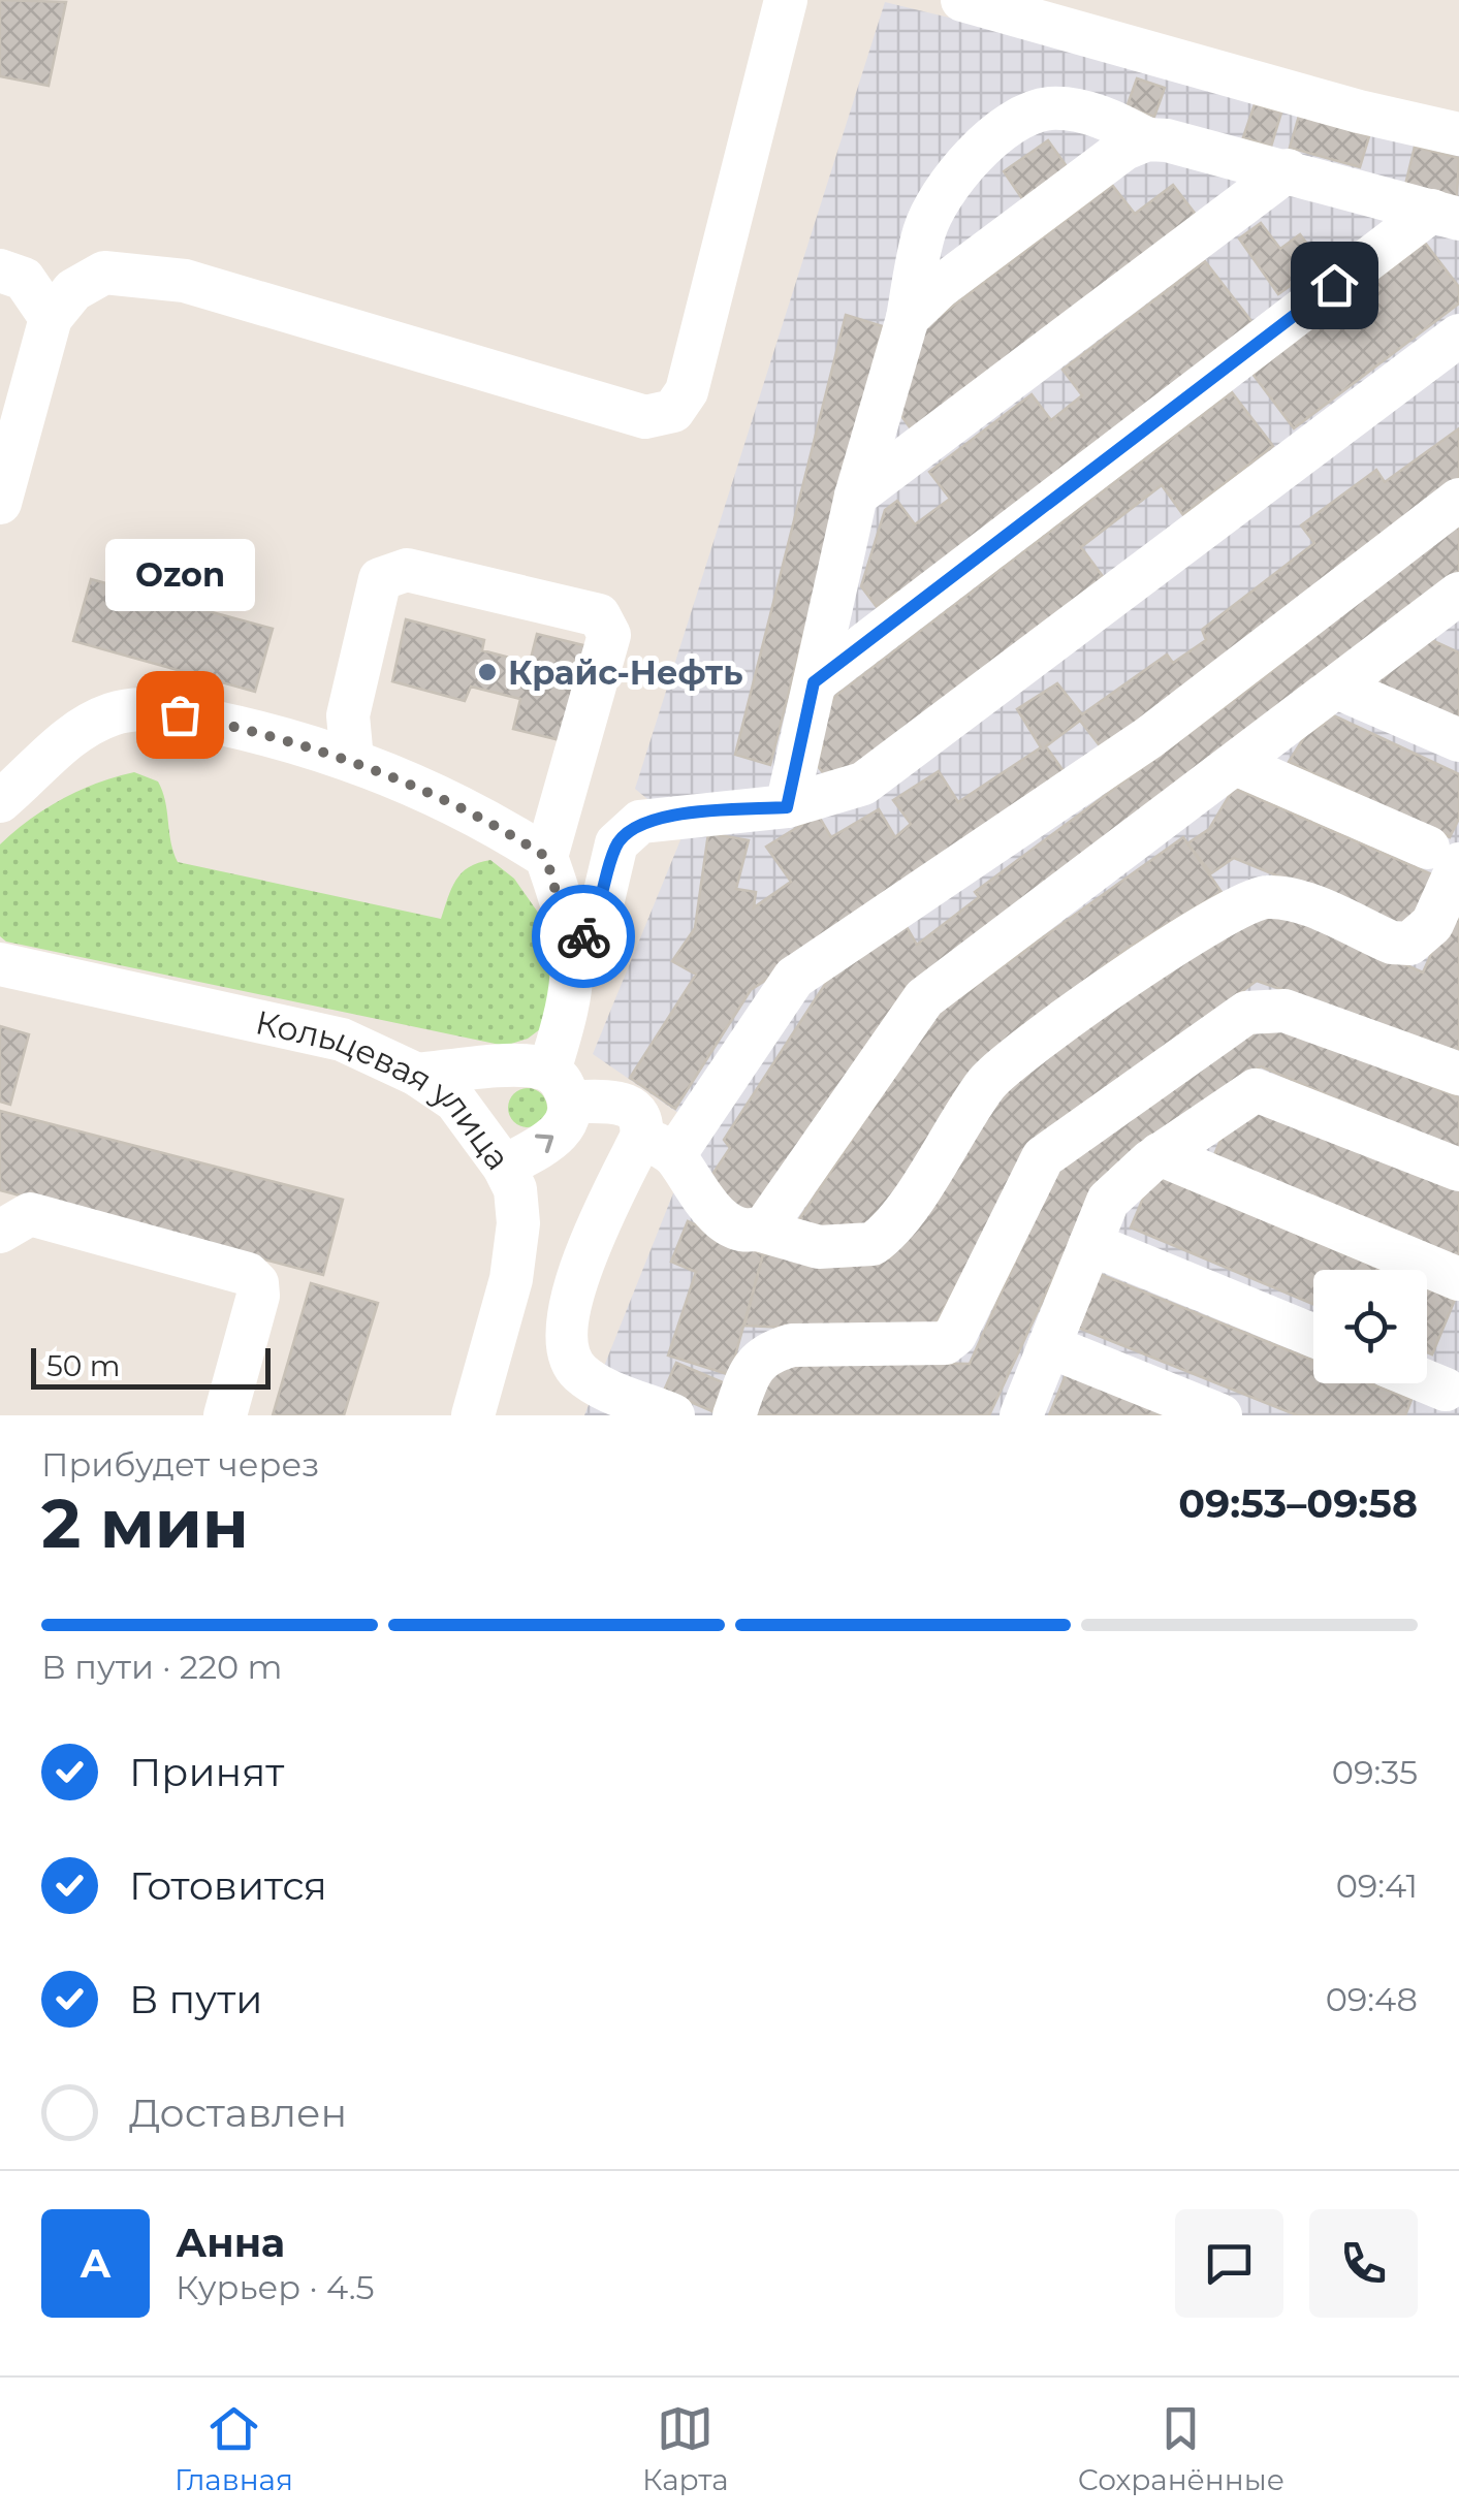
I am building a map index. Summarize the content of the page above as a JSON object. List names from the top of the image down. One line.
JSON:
{"streets":{"street":["Кольцевая улица"]},"places":["Крайс-Нефть","Ozon"],"scale_bar":"50 m","page":{"bubble":"Ozon","scale":"50 m","heading":["2 мин","Прибудет через","09:53–09:58"],"panel":["Анна","Курьер · 4.5"],"bar":"В пути · 220 m","list":[["Принят","09:35"],["Готовится","09:41"],["В пути","09:48"],"Доставлен"],"round":"А","tabs":["Главная","Карта","Сохранённые"]}}
